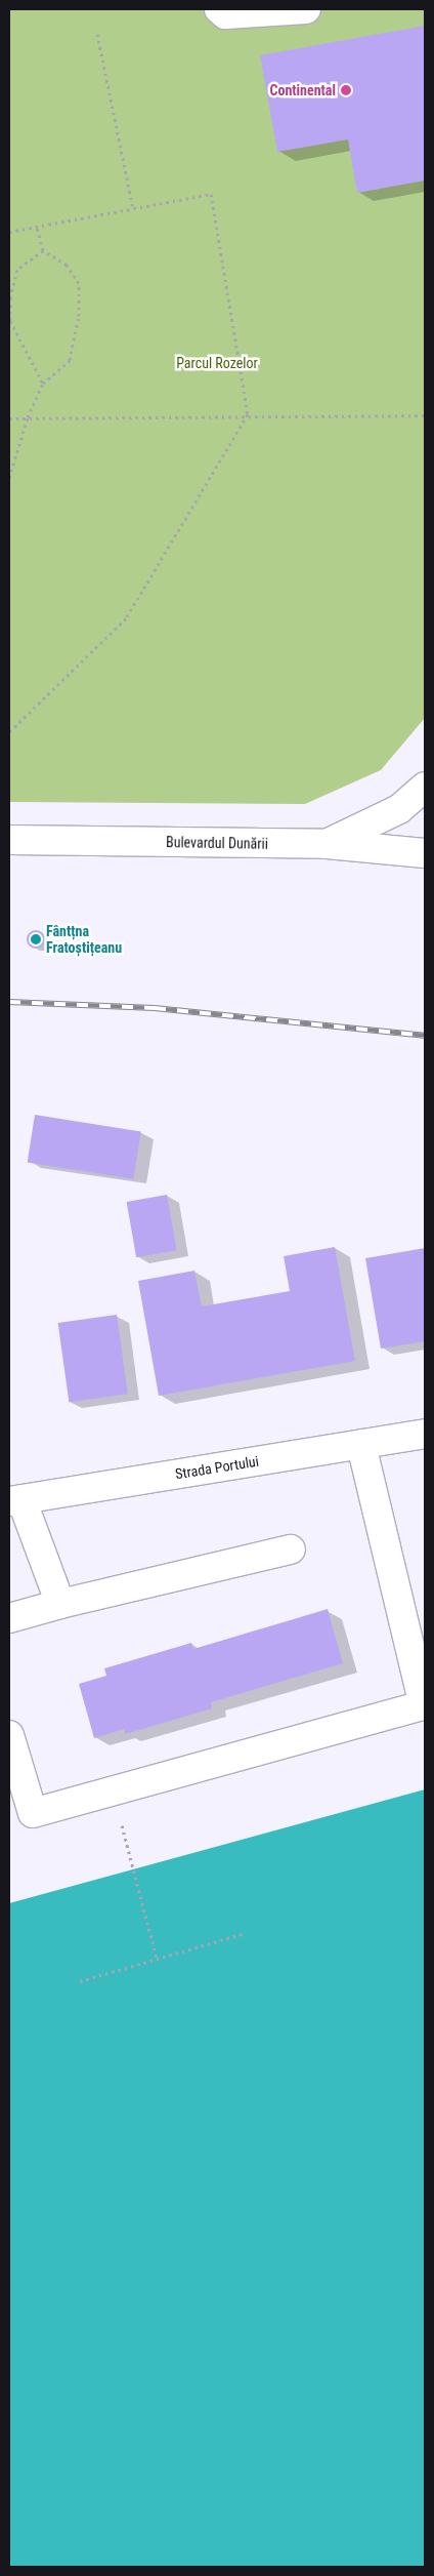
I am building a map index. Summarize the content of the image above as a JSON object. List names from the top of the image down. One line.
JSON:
{"streets":{"street":["Bulevardul Dunării","Strada Portului"]},"parks":["Parcul Rozelor"],"places":["Continental","Fântțna Fratoștițeanu"]}
